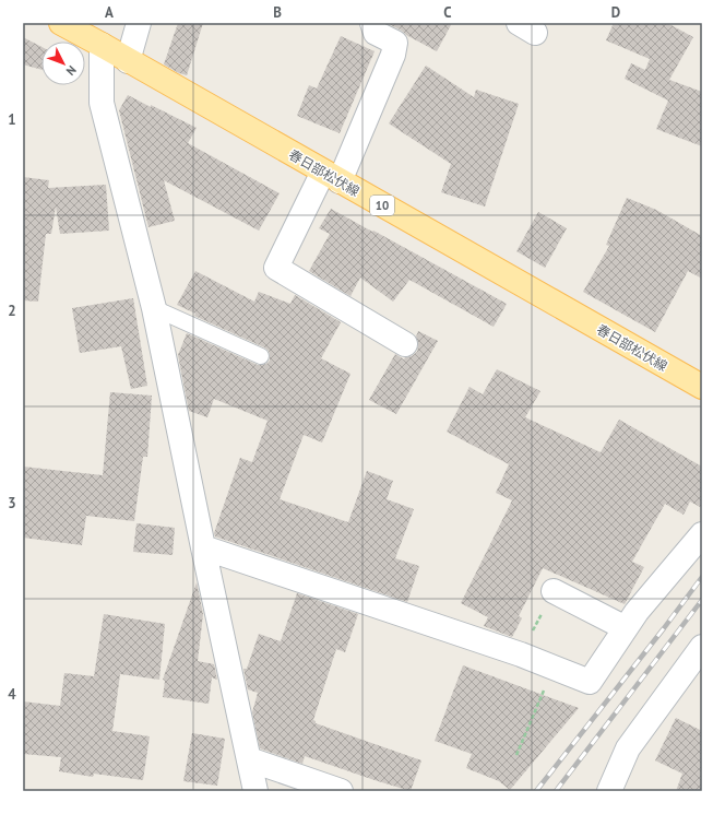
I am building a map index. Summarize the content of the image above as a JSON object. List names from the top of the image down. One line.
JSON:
{"streets":{"main road":["春日部松伏線","10"]},"north":"bottom right","grid":{"columns":["A","B","C","D"],"rows":["1","2","3","4"]}}
